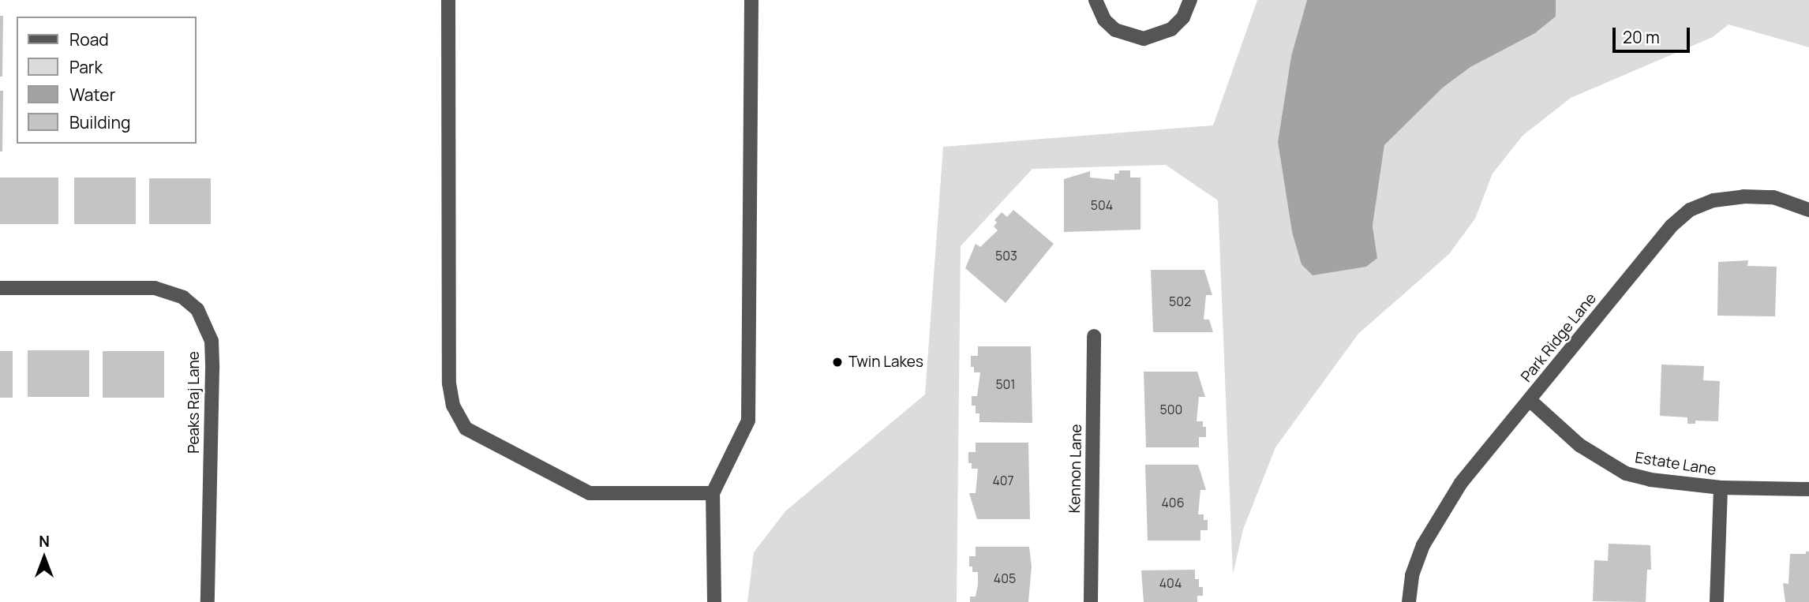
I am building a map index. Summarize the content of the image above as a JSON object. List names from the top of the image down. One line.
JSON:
{"streets":{"street":["Park Ridge Lane","Peaks Raj Lane","Estate Lane","Kennon Lane"]},"crossings":[["Park Ridge Lane","Estate Lane"]],"places":["Twin Lakes"],"house_numbers":["504","503","502","501","500","407","406","405","404"],"legend":["Road","Park","Water","Building"],"scale_bar":"20 m","north":"top"}
